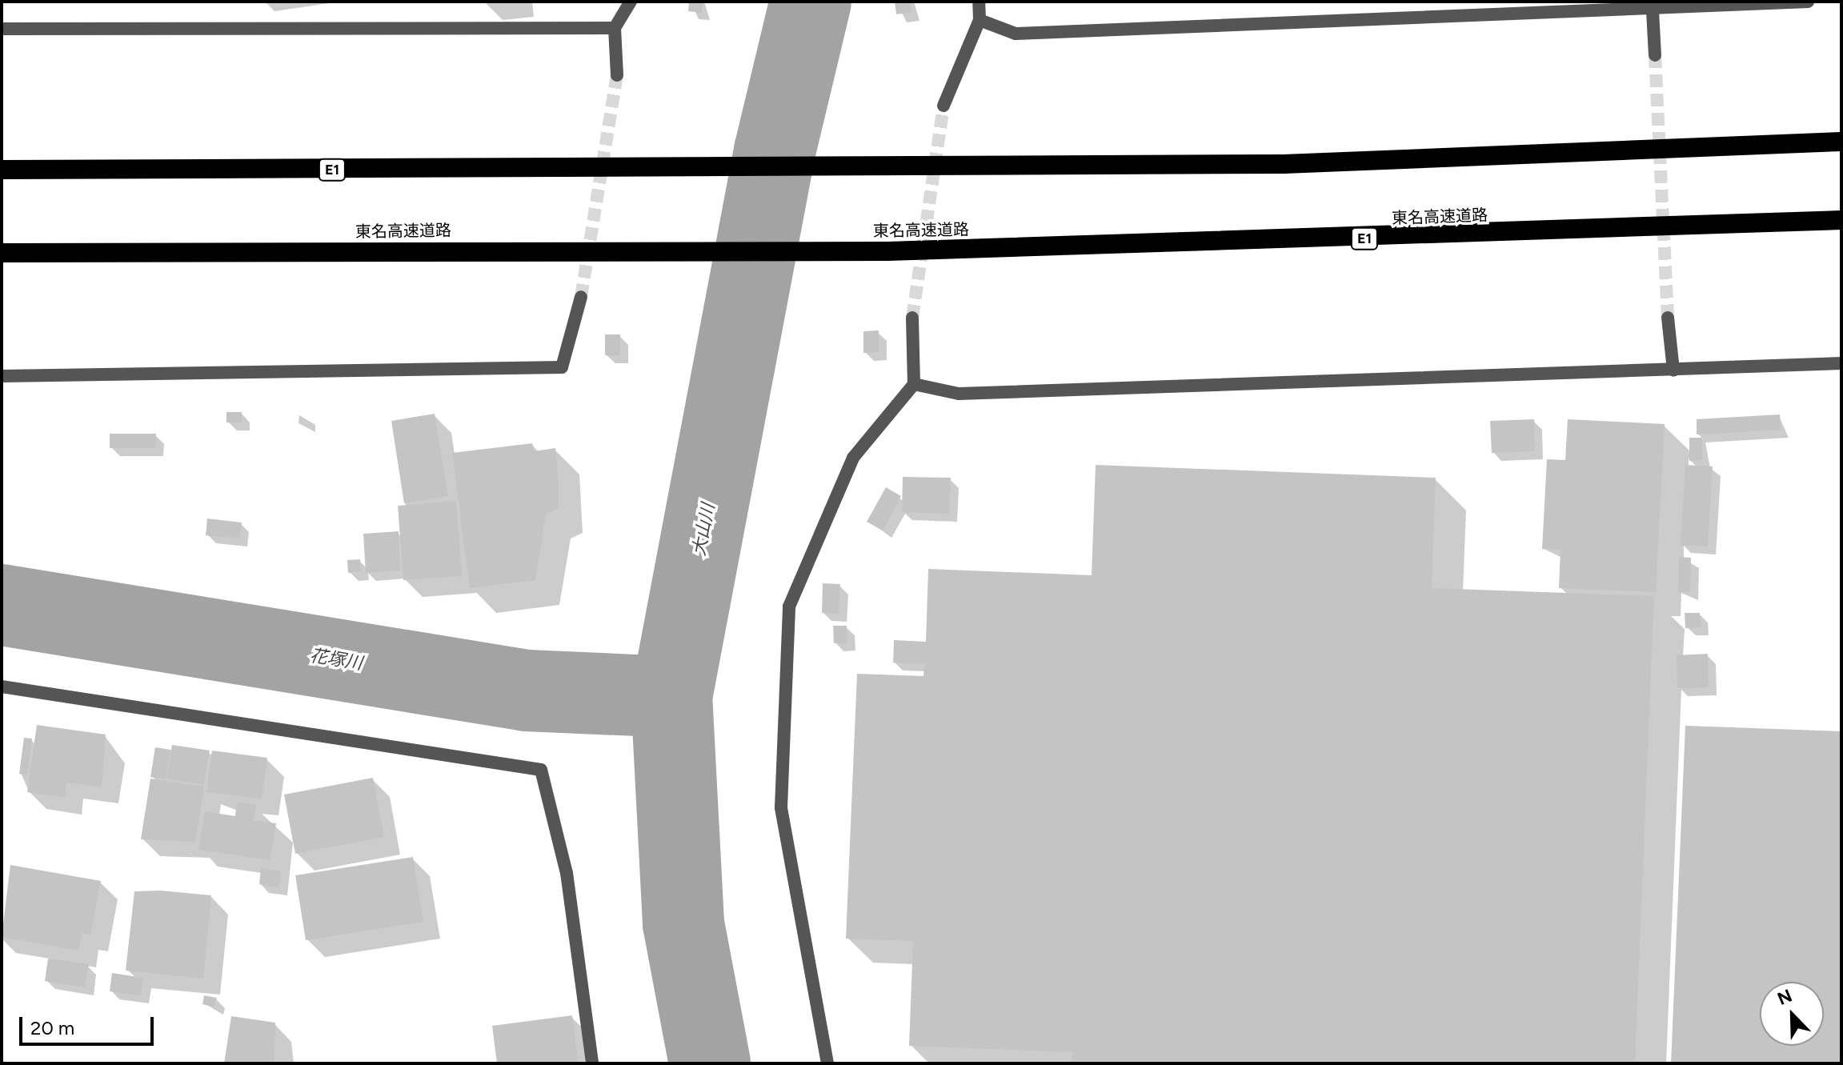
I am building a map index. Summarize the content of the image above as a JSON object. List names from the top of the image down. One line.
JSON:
{"streets":{"highway":["E1","東名高速道路"]},"water":["大山川","花塚川"],"scale_bar":"20 m","north":"top left"}
